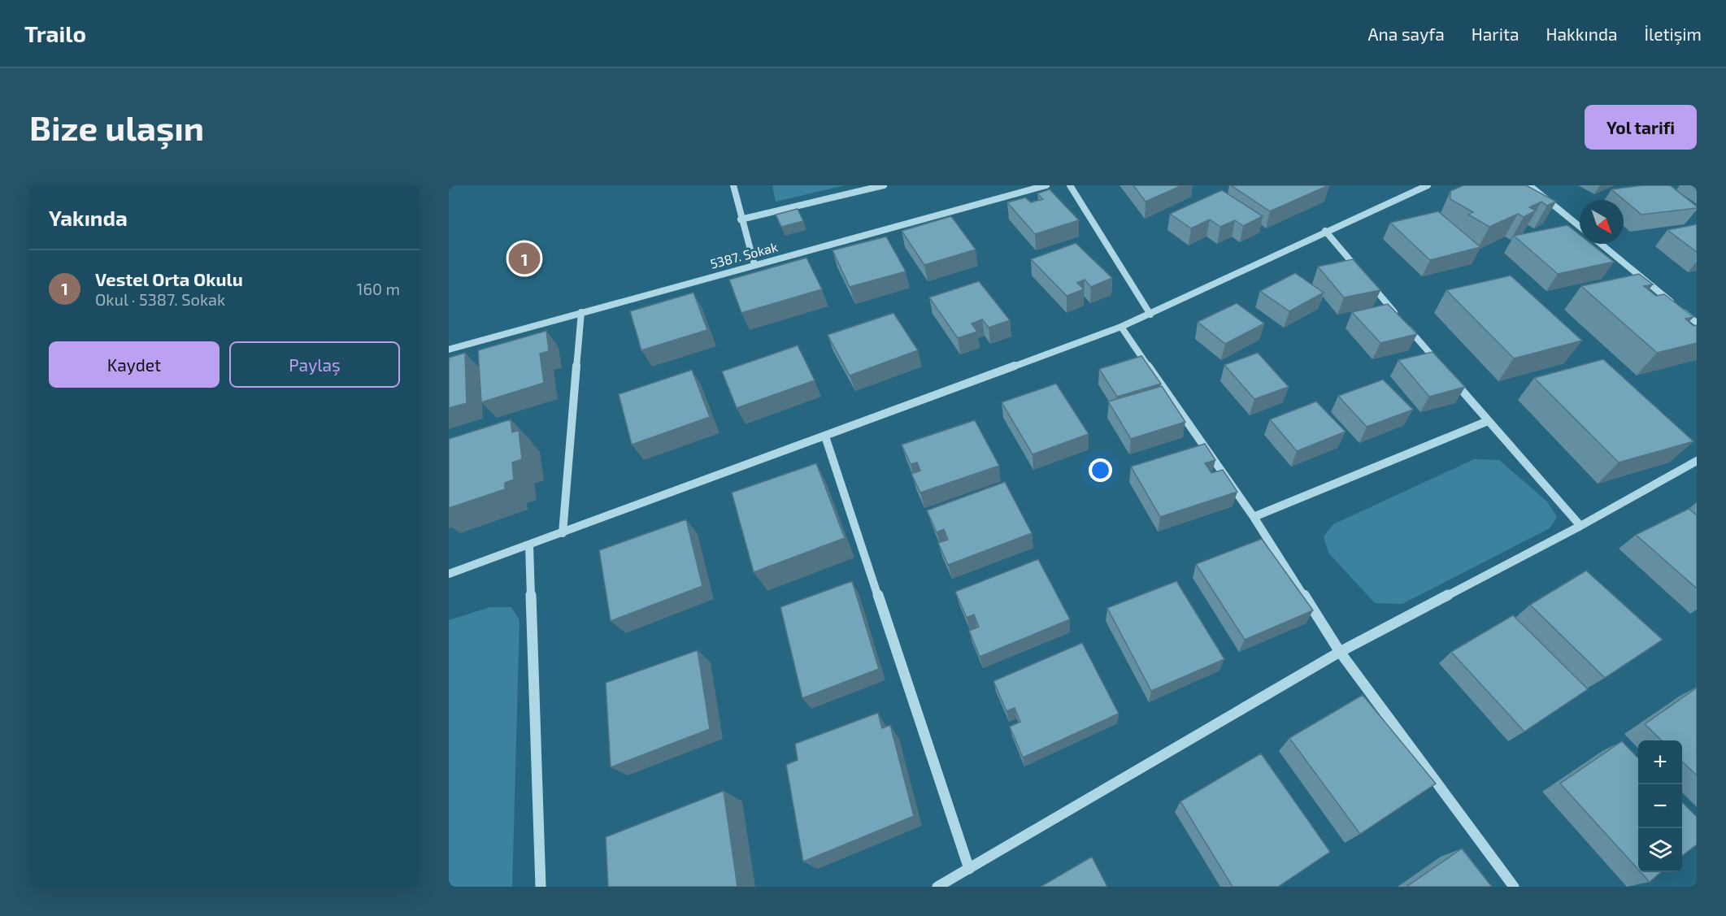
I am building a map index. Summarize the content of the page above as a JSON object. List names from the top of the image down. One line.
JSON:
{"streets":{"street":["5387. Sokak"]},"north":"bottom right","page":{"header":"Trailo","nav":["Ana sayfa","Harita","Hakkında","İletişim"],"buttons":["Yol tarifi",["Kaydet","Paylaş"]],"title":"Bize ulaşın","heading":"Yakında","pins":"1","list":[{"mark":"1","name":"Vestel Orta Okulu","note":"Okul · 5387. Sokak","value":"160 m"}],"map_buttons":["+","−"]}}
